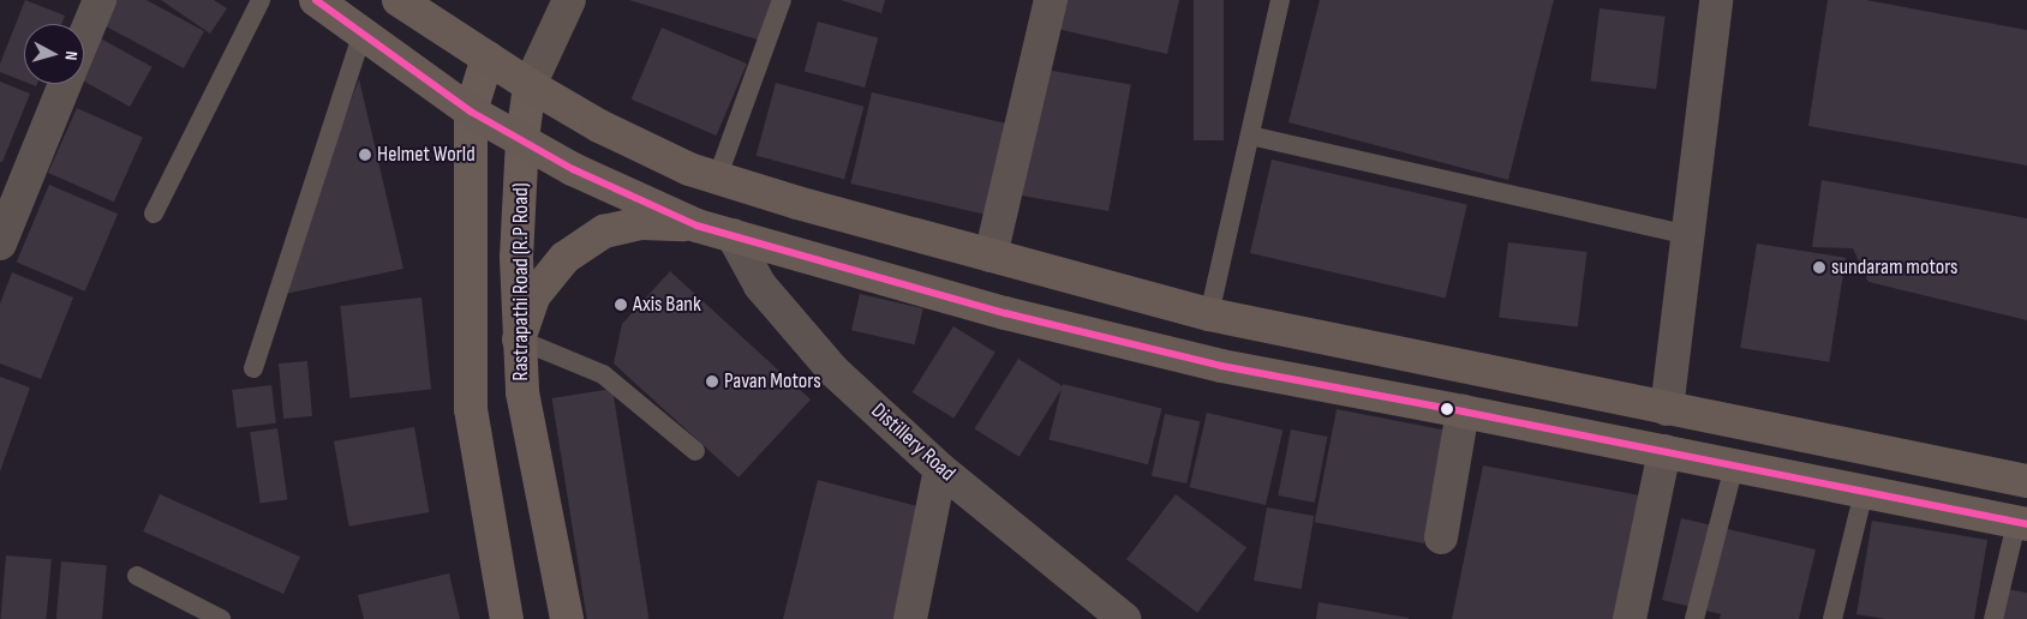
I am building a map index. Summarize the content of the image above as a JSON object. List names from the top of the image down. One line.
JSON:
{"streets":{"main road":["Rastrapathi Road (R.P Road)"],"street":["Distillery Road"]},"places":["Helmet World","sundaram motors","Axis Bank","Pavan Motors"],"north":"right"}
